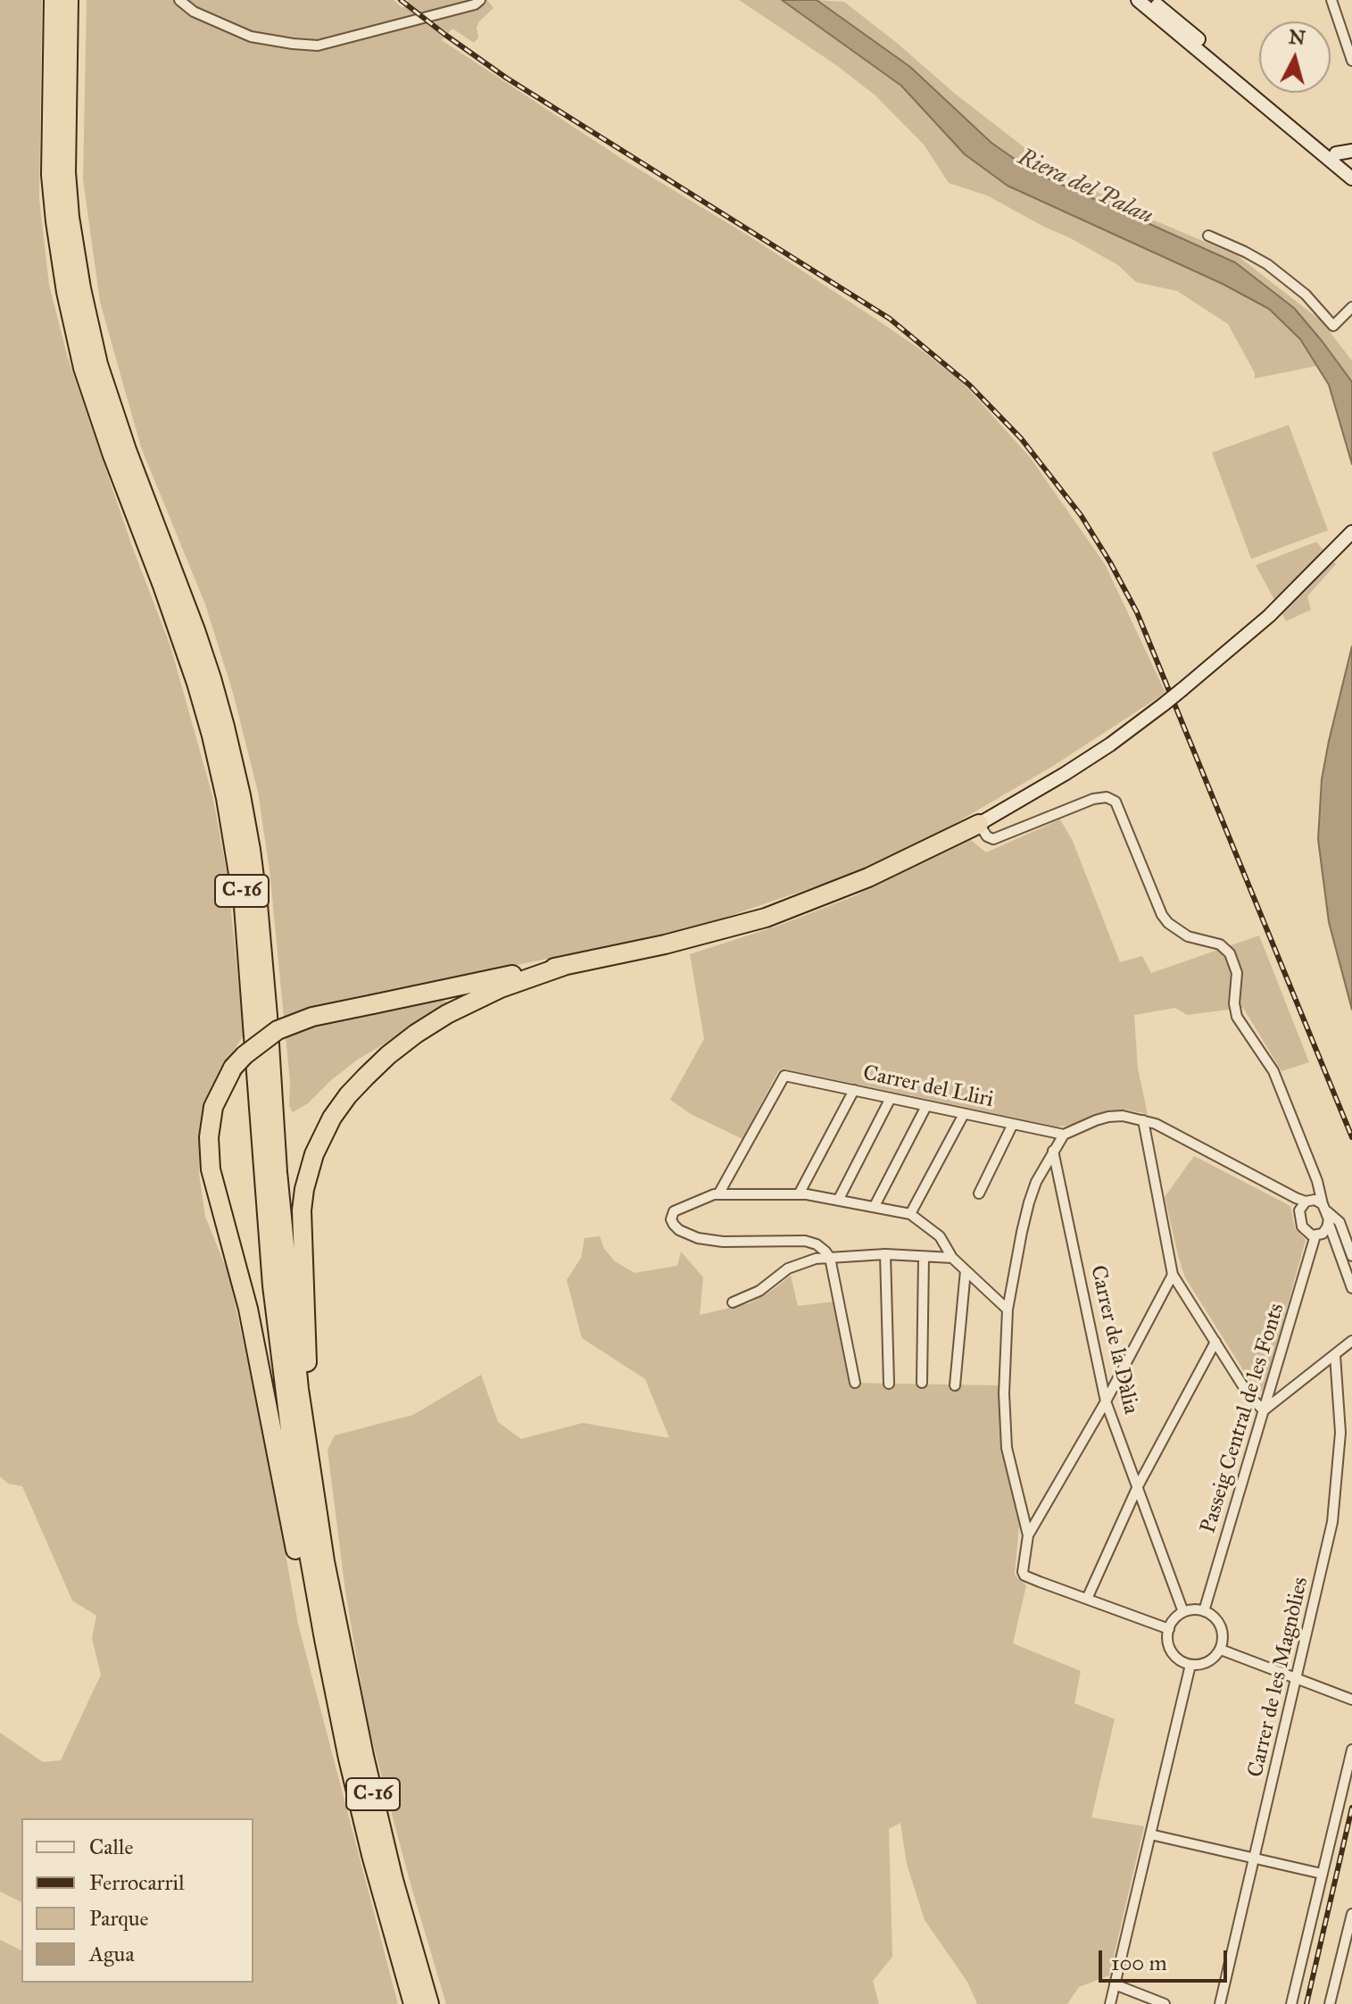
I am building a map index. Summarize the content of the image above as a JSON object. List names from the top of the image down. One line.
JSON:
{"streets":{"highway":["C-16"],"street":["Carrer del Lliri","Carrer de la Dàlia","Passeig Central de les Fonts","Carrer de les Magnòlies"]},"crossings":[["Carrer de la Dàlia","Passeig Central de les Fonts"]],"water":["Riera del Palau"],"legend":["Calle","Ferrocarril","Parque","Agua"],"scale_bar":"100 m","north":"top"}
